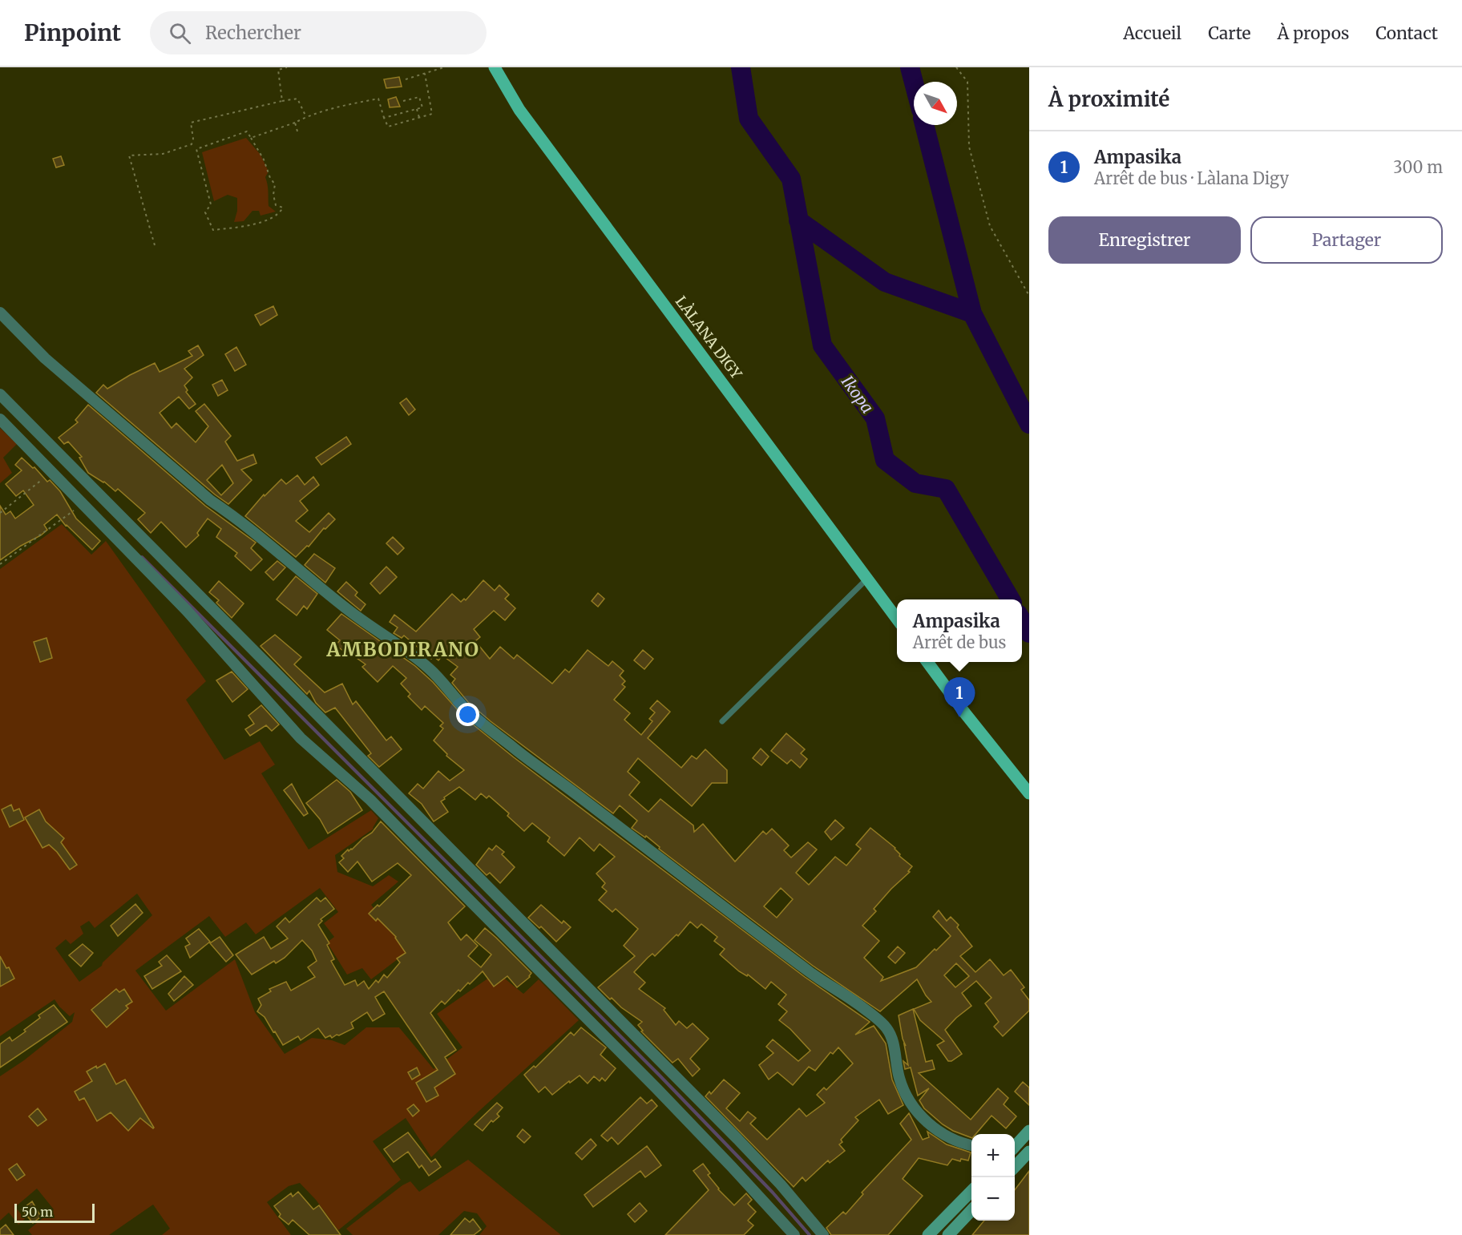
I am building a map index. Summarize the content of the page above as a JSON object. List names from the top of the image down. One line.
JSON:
{"streets":{"main road":["LÀLANA DIGY"]},"districts":["AMBODIRANO"],"water":["Ikopa"],"scale_bar":"50 m","north":"bottom right","page":{"header":"Pinpoint","search":"Rechercher","nav":["Accueil","Carte","À propos","Contact"],"heading":"À proximité","list":[{"mark":"1","name":"Ampasika","note":"Arrêt de bus · Làlana Digy","value":"300 m"}],"buttons":["Enregistrer","Partager"],"popup":["Ampasika","Arrêt de bus"],"pins":"1","map_buttons":["+","−"],"scale":"50 m"}}
